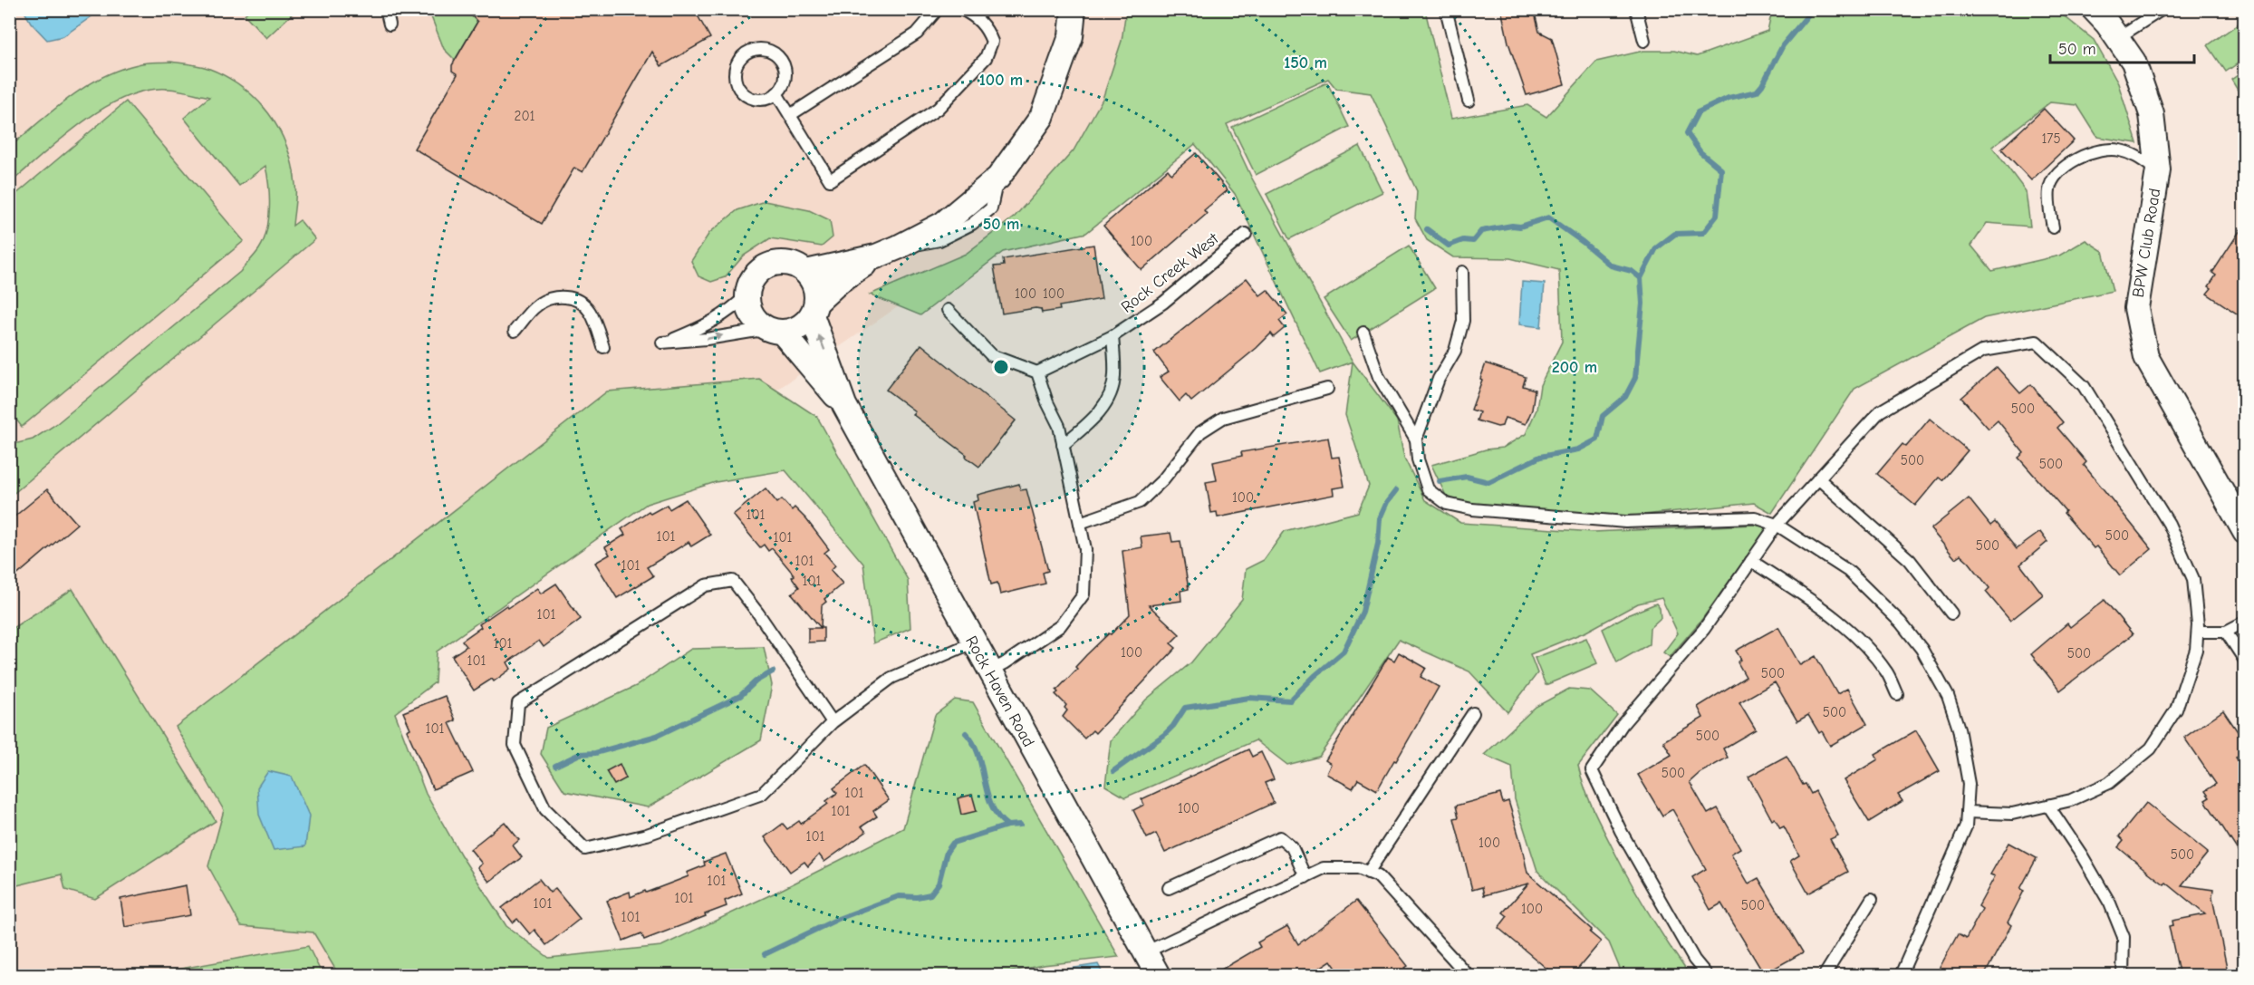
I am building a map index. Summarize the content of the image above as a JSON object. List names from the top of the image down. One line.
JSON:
{"streets":{"street":["BPW Club Road","Rock Haven Road"],"lane":["Rock Creek West"]},"house_numbers":["201","175","100","100","100","500","500","500","100","101","500","101","101","500","101","101","101","101","101","100","500","101","500","500","101","500","500","101","100","101","101","100","500","101","101","101","500","100","101"],"scale_bar":"50 m","rings":["150 m","100 m","50 m","200 m"]}
